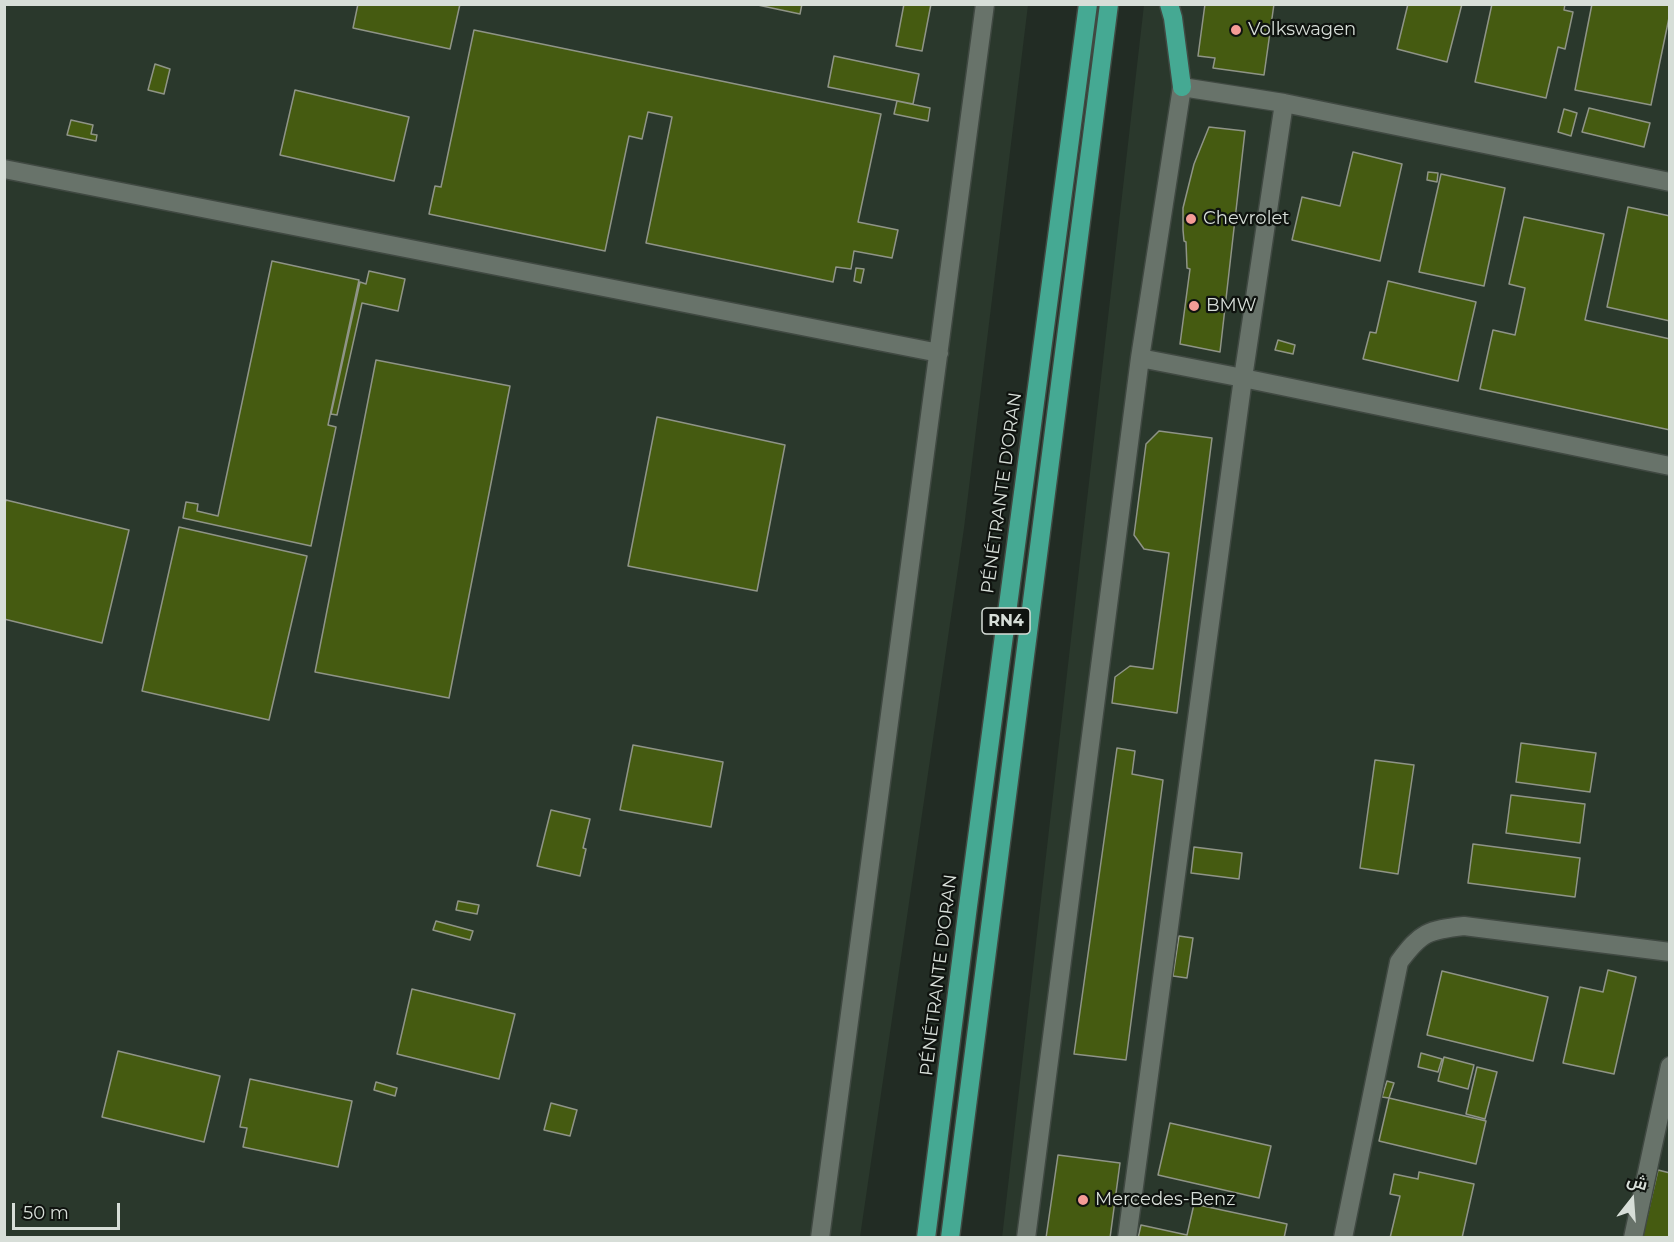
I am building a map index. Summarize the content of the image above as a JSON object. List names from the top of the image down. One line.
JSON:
{"streets":{"highway":["PÉNÉTRANTE D'ORAN","RN4"]},"places":["Volkswagen","Chevrolet","BMW","Mercedes-Benz"],"scale_bar":"50 m","north":"top"}
